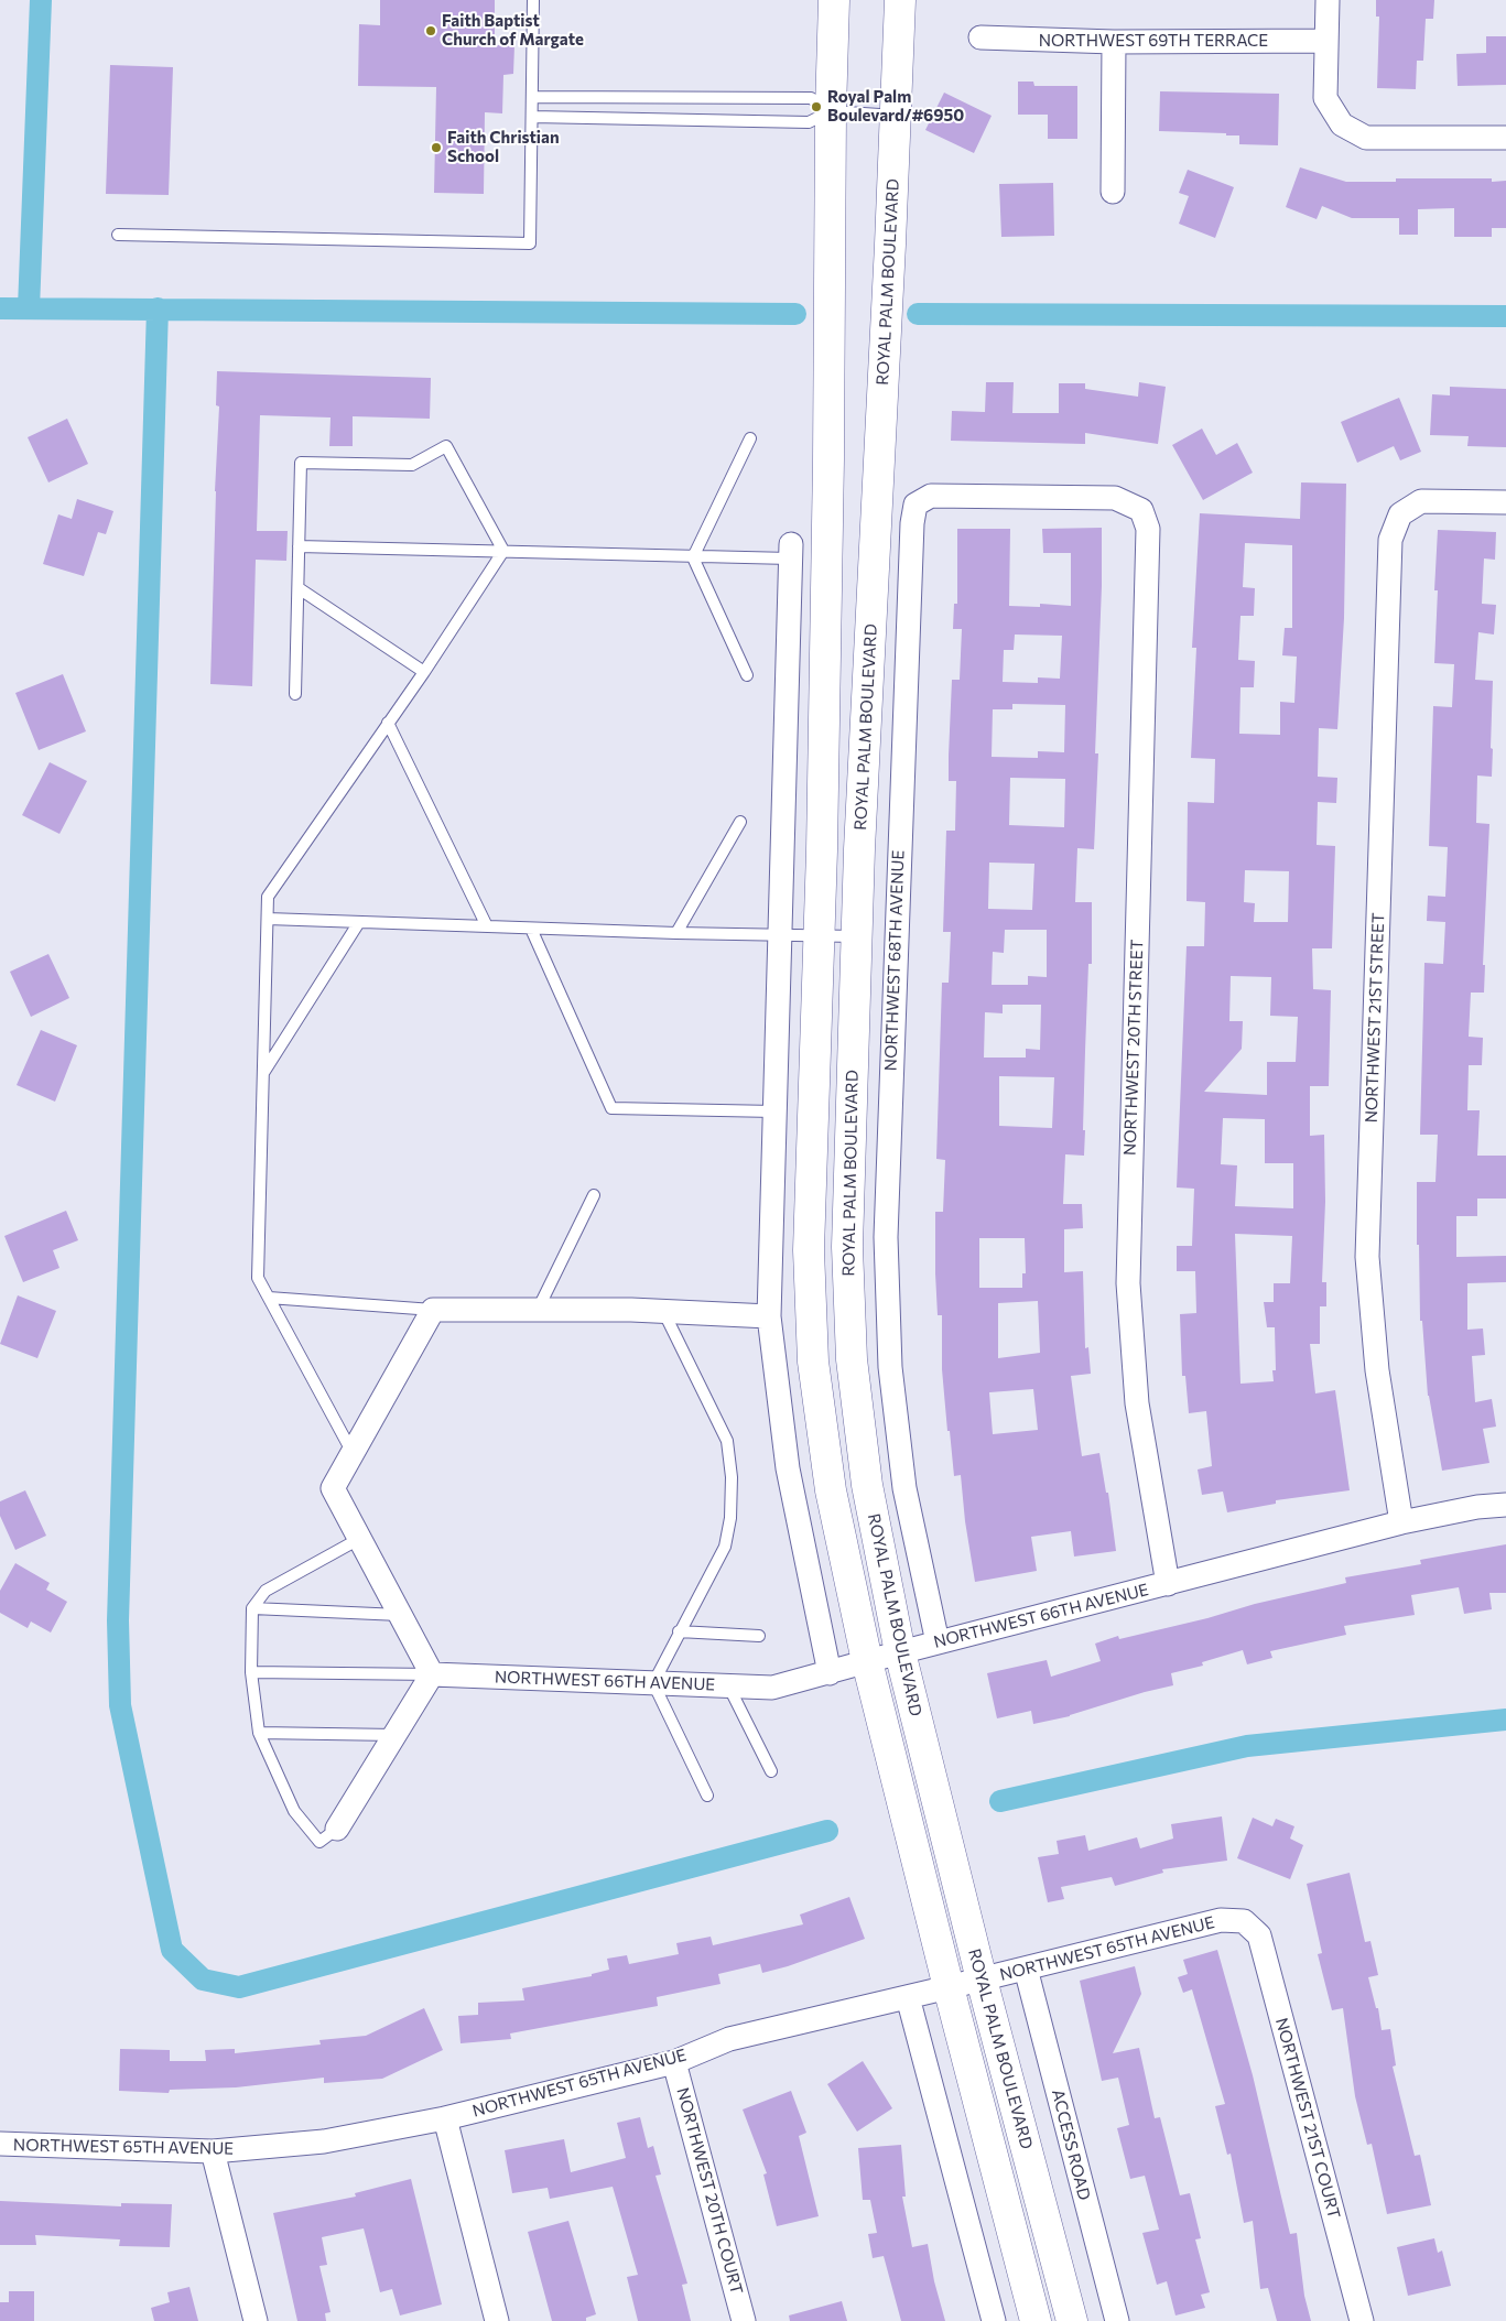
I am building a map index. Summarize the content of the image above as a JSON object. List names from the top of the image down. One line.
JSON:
{"streets":{"main road":["ROYAL PALM BOULEVARD"],"street":["NORTHWEST 69TH TERRACE","NORTHWEST 68TH AVENUE","NORTHWEST 21ST STREET","NORTHWEST 20TH STREET","NORTHWEST 66TH AVENUE","NORTHWEST 65TH AVENUE","NORTHWEST 21ST COURT","ACCESS ROAD","NORTHWEST 20TH COURT"]},"crossings":[["ROYAL PALM BOULEVARD","NORTHWEST 66TH AVENUE"],["ROYAL PALM BOULEVARD","NORTHWEST 65TH AVENUE"],["NORTHWEST 68TH AVENUE","NORTHWEST 20TH STREET"],["NORTHWEST 68TH AVENUE","NORTHWEST 66TH AVENUE"],["NORTHWEST 21ST STREET","NORTHWEST 66TH AVENUE"],["NORTHWEST 20TH STREET","NORTHWEST 66TH AVENUE"],["NORTHWEST 65TH AVENUE","NORTHWEST 21ST COURT"],["NORTHWEST 65TH AVENUE","ACCESS ROAD"],["NORTHWEST 65TH AVENUE","NORTHWEST 20TH COURT"]],"places":["Faith Baptist Church of Margate","Royal Palm Boulevard/#6950","Faith Christian School"]}
